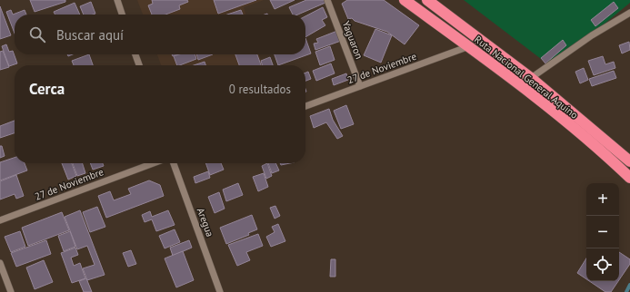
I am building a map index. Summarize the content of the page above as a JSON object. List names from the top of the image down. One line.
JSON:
{"streets":{"highway":["Ruta Nacional General Aquino"],"street":["Yaguaron","27 de Noviembre","Aregua"]},"crossings":[["Yaguaron","27 de Noviembre"],["27 de Noviembre","Ruta Nacional General Aquino"]],"page":{"search":"Buscar aquí","heading":["Cerca","0 resultados"],"map_buttons":["+","−"]}}
